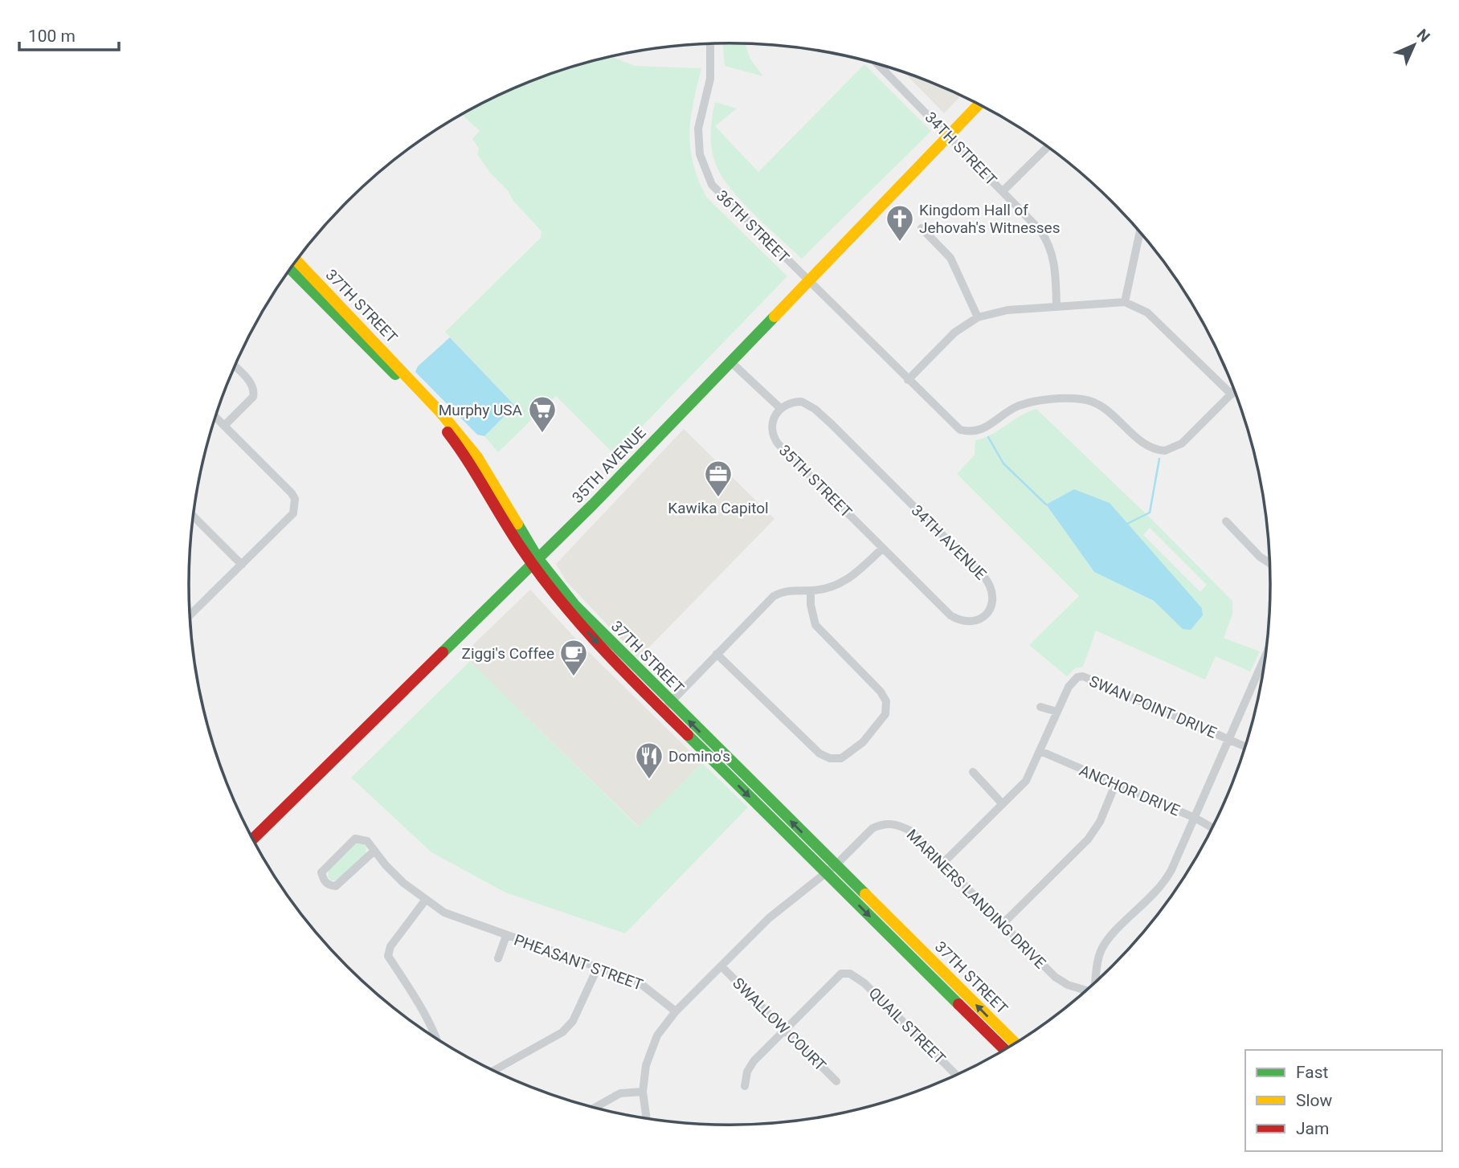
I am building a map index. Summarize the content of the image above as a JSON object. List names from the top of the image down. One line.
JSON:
{"streets":{"main road":["37TH STREET","35TH AVENUE"],"street":["34TH STREET","36TH STREET","35TH STREET","34TH AVENUE","SWAN POINT DRIVE","ANCHOR DRIVE","MARINERS LANDING DRIVE","PHEASANT STREET","SWALLOW COURT","QUAIL STREET"]},"crossings":[["34TH STREET","35TH AVENUE"],["36TH STREET","35TH AVENUE"],["37TH STREET","35TH AVENUE"],["37TH STREET","MARINERS LANDING DRIVE"],["35TH STREET","34TH AVENUE"],["MARINERS LANDING DRIVE","PHEASANT STREET"],["MARINERS LANDING DRIVE","SWALLOW COURT"],["SWALLOW COURT","QUAIL STREET"]],"places":{"church":["Kingdom Hall of Jehovah's Witnesses"],"supermarket":["Murphy USA"],"office":["Kawika Capitol"],"cafe":["Ziggi's Coffee"],"restaurant":["Domino's"]},"legend":["Fast","Slow","Jam"],"scale_bar":"100 m","north":"top right"}
